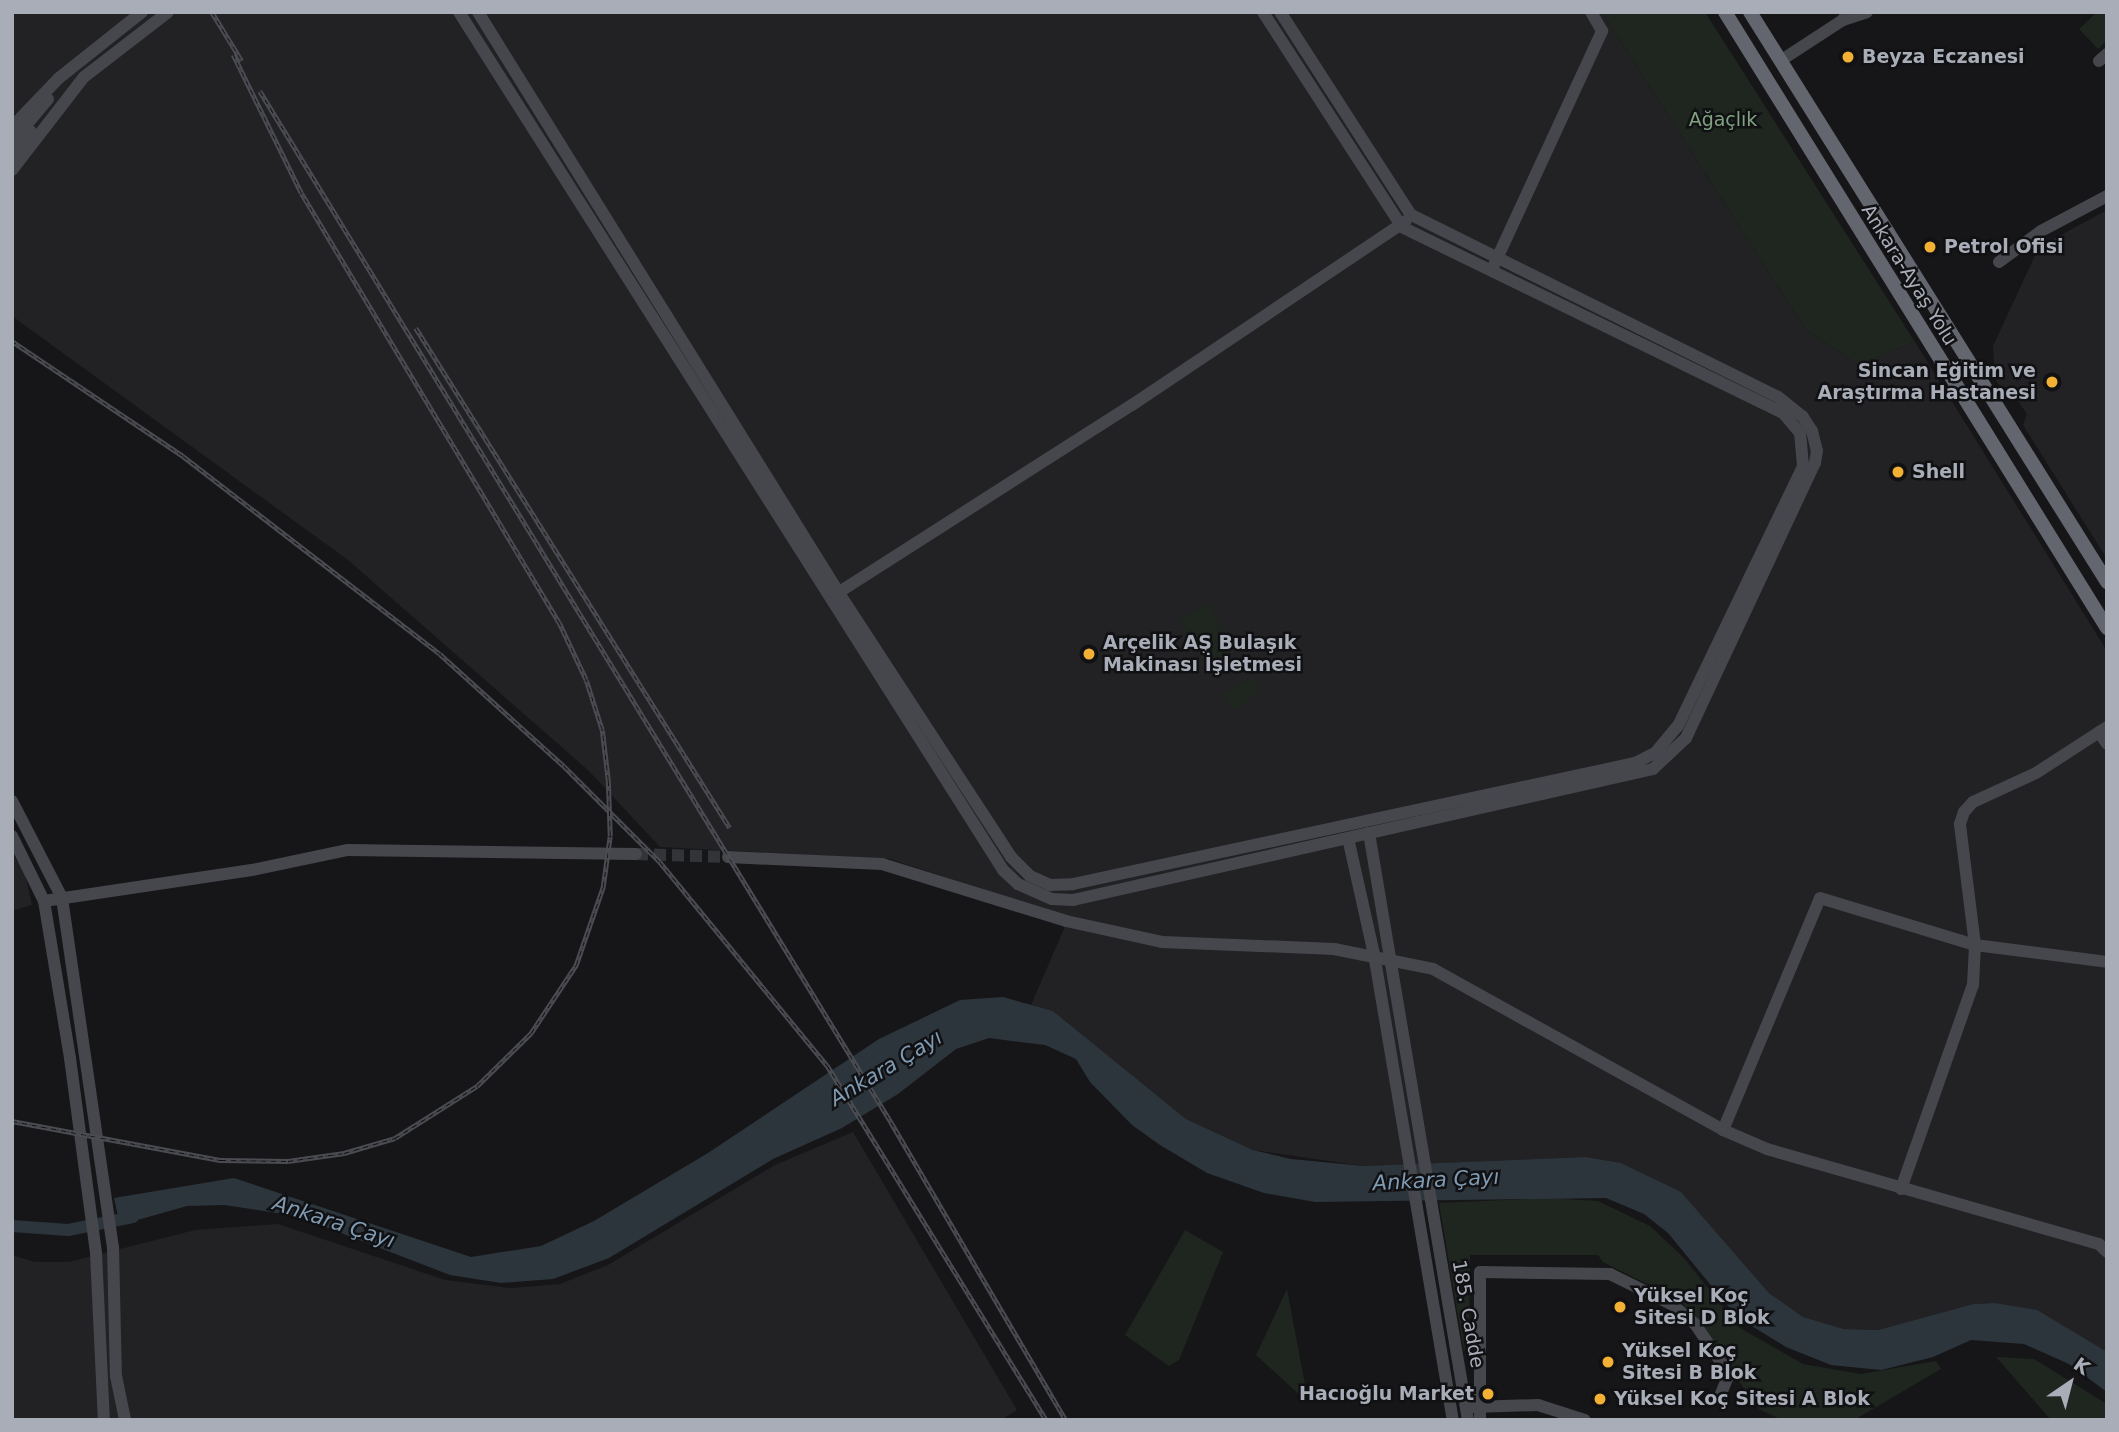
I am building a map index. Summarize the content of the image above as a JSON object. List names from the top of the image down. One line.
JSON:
{"streets":{"highway":["Ankara-Ayaş Yolu"],"street":["185. Cadde"]},"water":["Ankara Çayı"],"parks":["Ağaçlık"],"places":["Beyza Eczanesi","Petrol Ofisi","Sincan Eğitim ve Araştırma Hastanesi","Shell","Arçelik AŞ Bulaşık Makinası İşletmesi","Yüksel Koç Sitesi D Blok","Yüksel Koç Sitesi B Blok","Hacıoğlu Market","Yüksel Koç Sitesi A Blok"],"north":"top right"}
